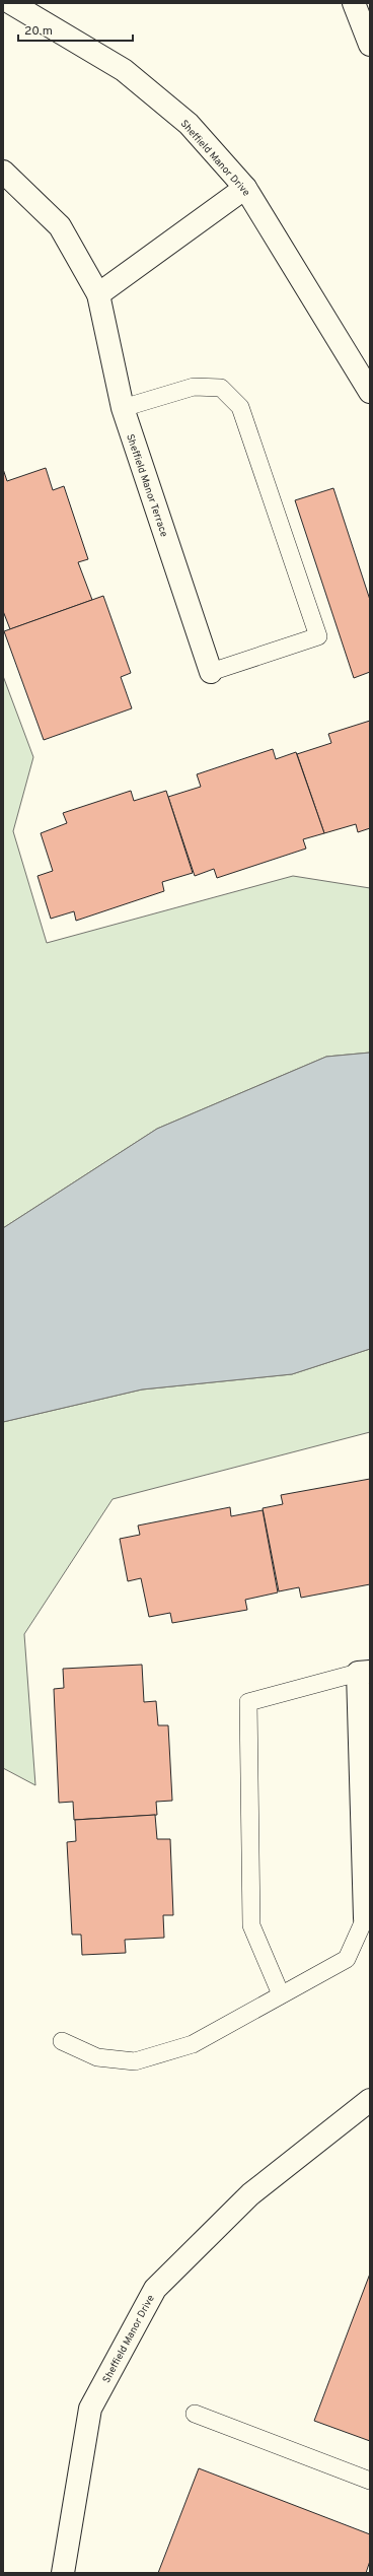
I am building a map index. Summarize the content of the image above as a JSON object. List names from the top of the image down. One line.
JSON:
{"streets":{"street":["Sheffield Manor Drive","Sheffield Manor Terrace"]},"scale_bar":"20 m"}
